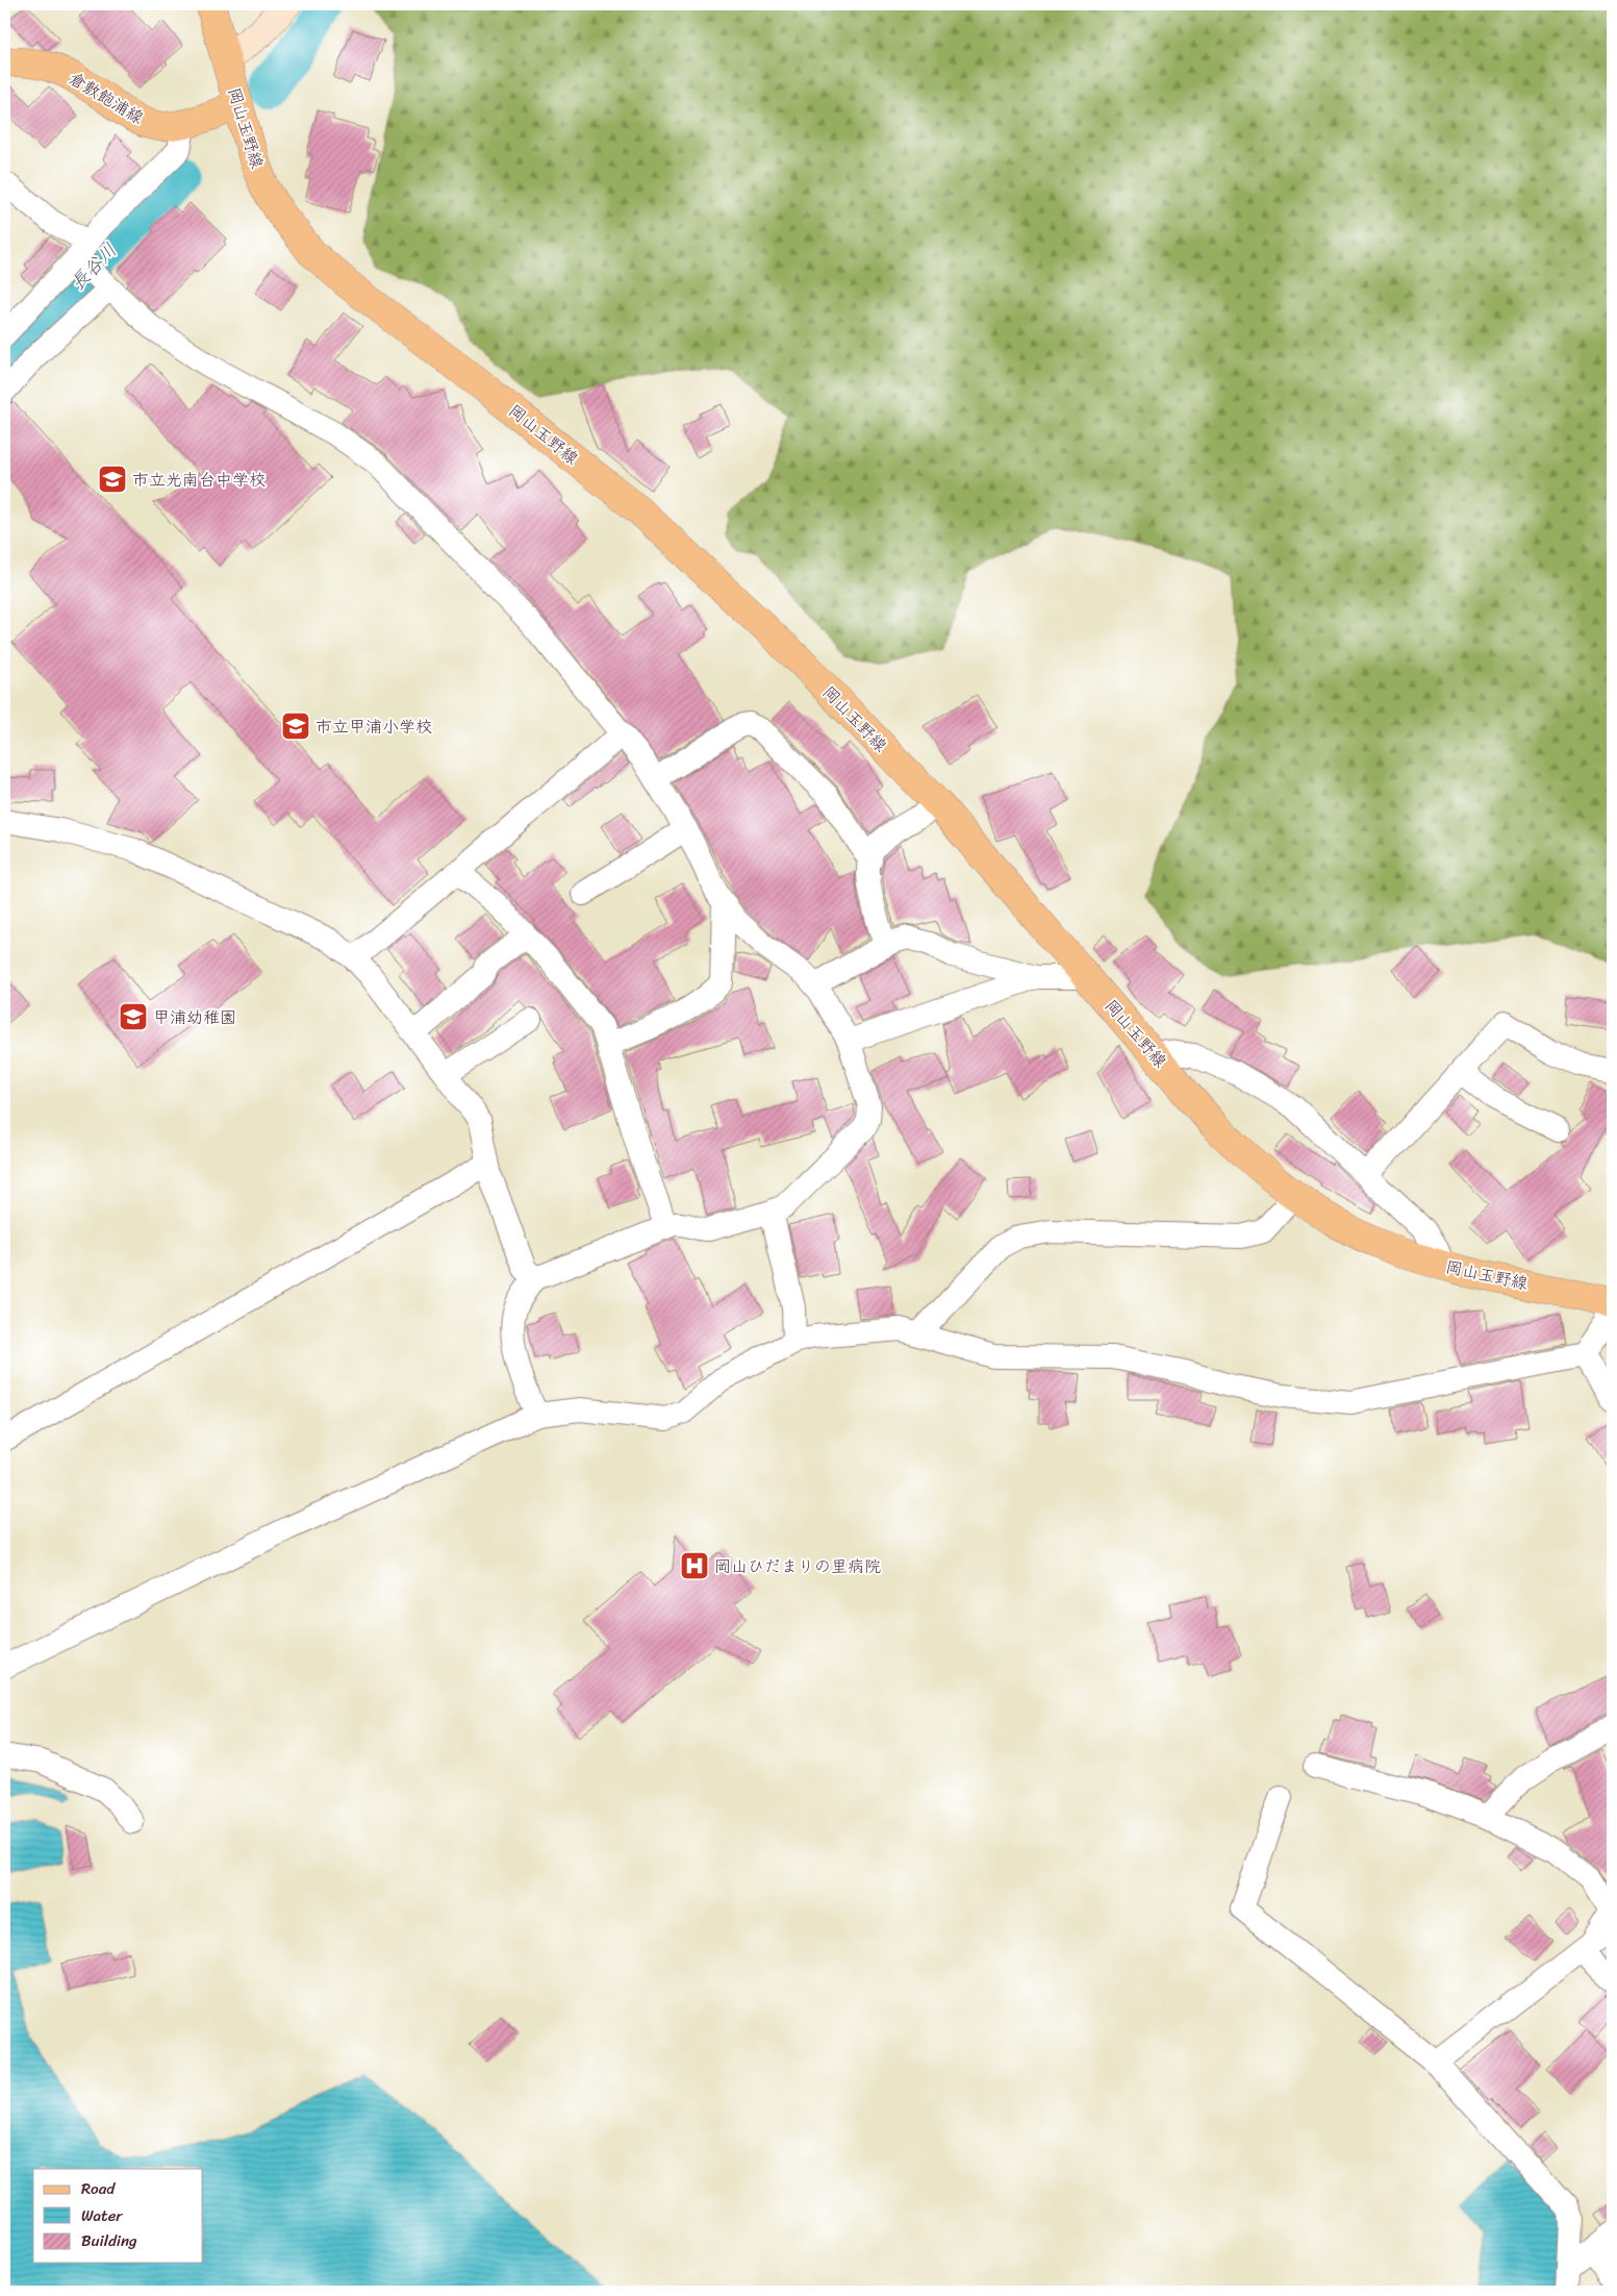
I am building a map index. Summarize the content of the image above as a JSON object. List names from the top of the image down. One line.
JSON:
{"streets":{"main road":["倉敷飽浦線","岡山玉野線"]},"crossings":[["倉敷飽浦線","岡山玉野線"]],"water":["長谷川"],"places":{"school or university":["市立光南台中学校","市立甲浦小学校","甲浦幼稚園"],"hospital":["岡山ひだまりの里病院"]},"legend":["Road","Water","Building"]}
